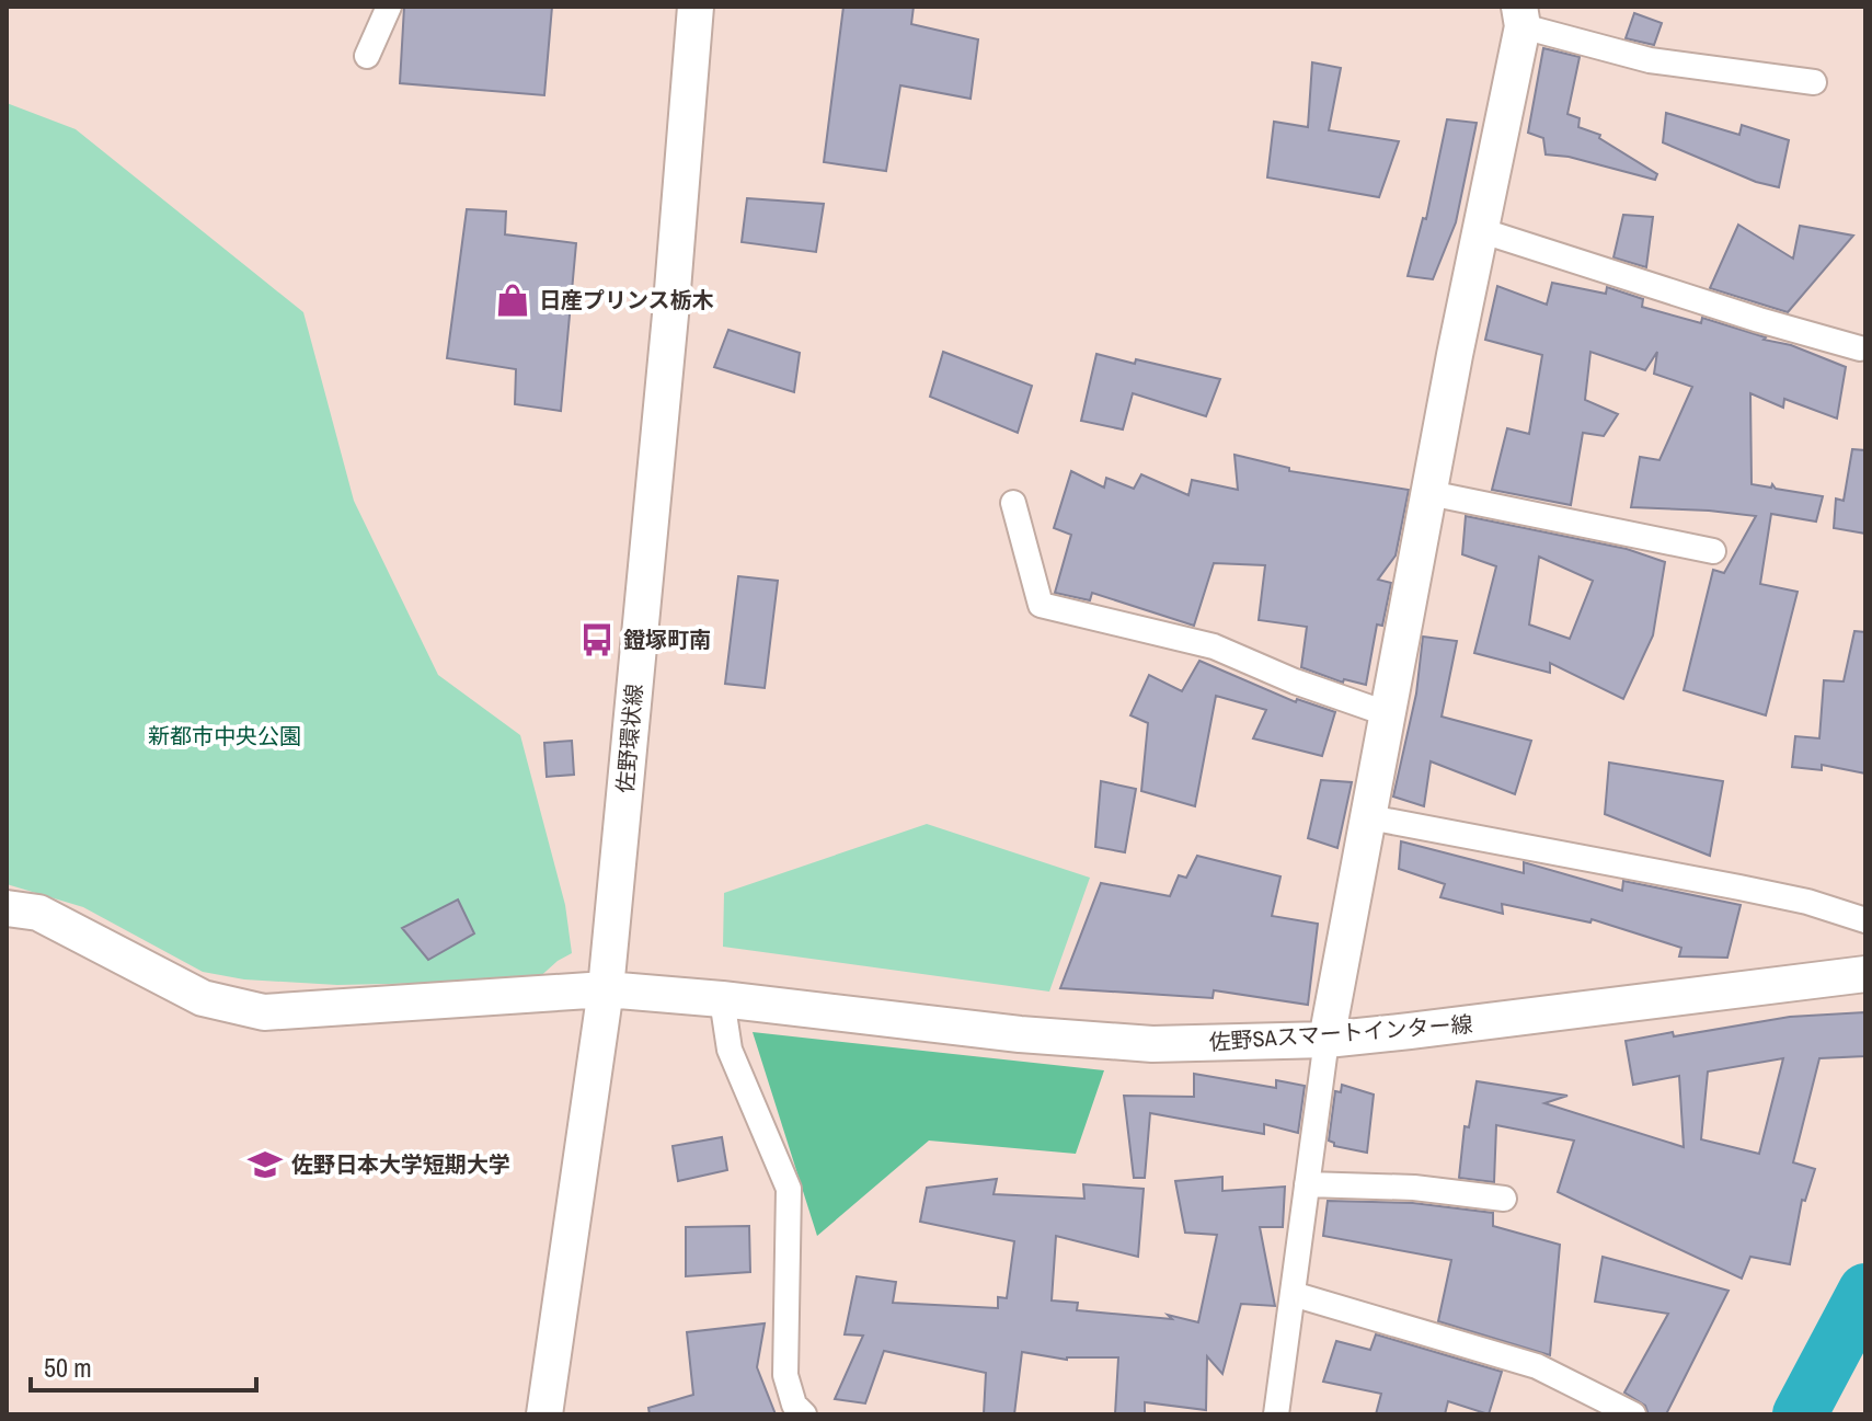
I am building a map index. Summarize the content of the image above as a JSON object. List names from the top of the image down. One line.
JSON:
{"streets":{"main road":["佐野環状線","佐野SAスマートインター線"]},"crossings":[["佐野環状線","佐野SAスマートインター線"]],"parks":["新都市中央公園"],"places":{"shop":["日産プリンス栃木"],"bus stop":["鐙塚町南"],"school or university":["佐野日本大学短期大学"]},"scale_bar":"50 m"}
